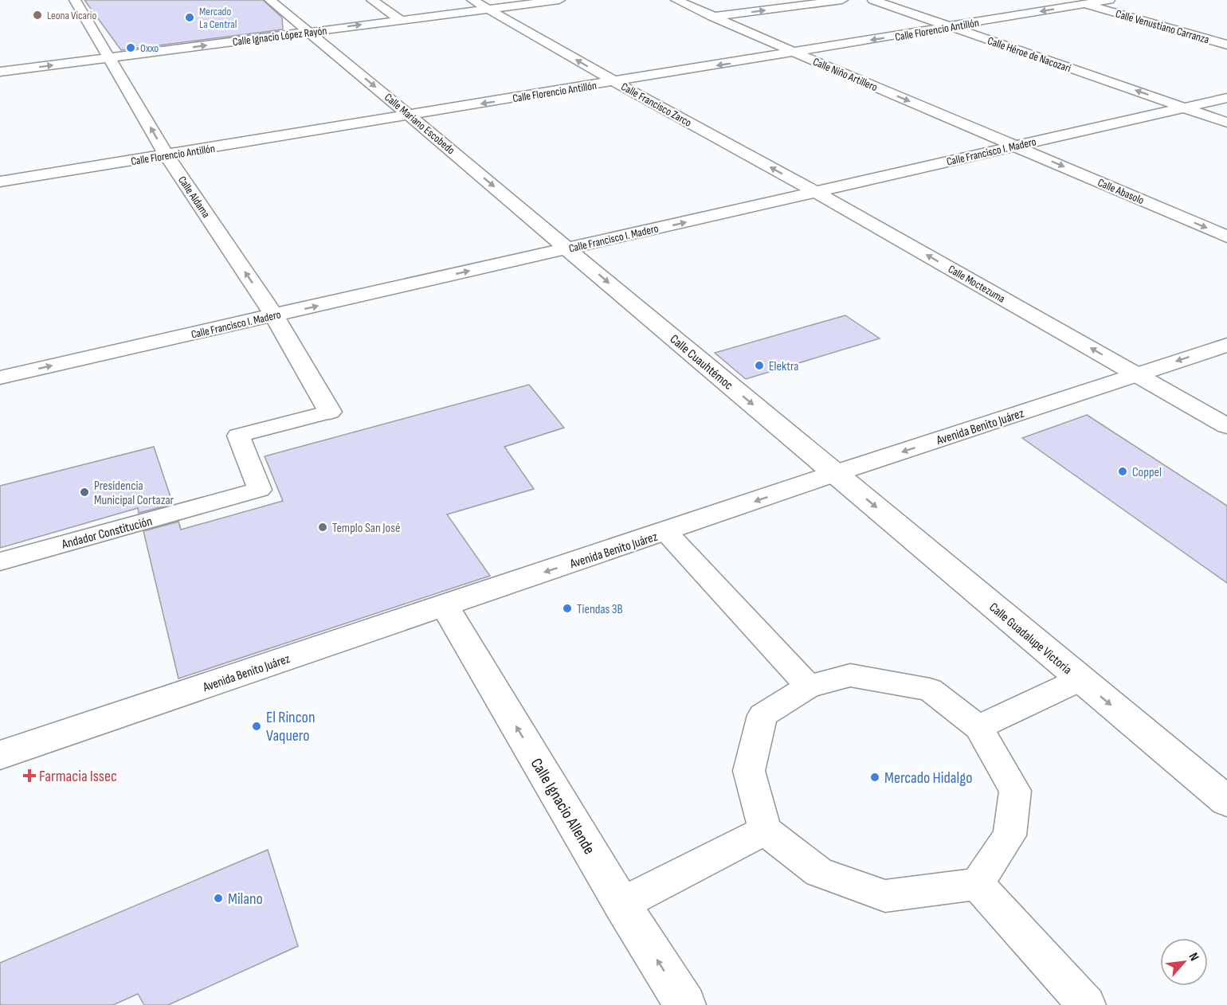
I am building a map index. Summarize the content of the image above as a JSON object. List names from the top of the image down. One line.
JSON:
{"streets":{"street":["Calle Venustiano Carranza","Calle Florencio Antillón","Calle Ignacio López Rayón","Calle Héroe de Nacozari","Calle Niño Artillero","Calle Francisco Zarco","Calle Mariano Escobedo","Calle Francisco I. Madero","Calle Abasolo","Calle Aldama","Calle Moctezuma","Calle Cuauhtémoc","Avenida Benito Juárez","Andador Constitución","Calle Guadalupe Victoria","Calle Ignacio Allende"]},"crossings":[["Calle Venustiano Carranza","Calle Florencio Antillón"],["Calle Florencio Antillón","Calle Héroe de Nacozari"],["Calle Florencio Antillón","Calle Niño Artillero"],["Calle Florencio Antillón","Calle Francisco Zarco"],["Calle Florencio Antillón","Calle Mariano Escobedo"],["Calle Florencio Antillón","Calle Aldama"],["Calle Ignacio López Rayón","Calle Francisco Zarco"],["Calle Ignacio López Rayón","Calle Mariano Escobedo"],["Calle Ignacio López Rayón","Calle Aldama"],["Calle Héroe de Nacozari","Calle Francisco I. Madero"],["Calle Niño Artillero","Calle Francisco I. Madero"],["Calle Niño Artillero","Calle Abasolo"],["Calle Francisco Zarco","Calle Francisco I. Madero"],["Calle Francisco Zarco","Calle Moctezuma"],["Calle Mariano Escobedo","Calle Francisco I. Madero"],["Calle Mariano Escobedo","Calle Cuauhtémoc"],["Calle Francisco I. Madero","Calle Abasolo"],["Calle Francisco I. Madero","Calle Aldama"],["Calle Francisco I. Madero","Calle Moctezuma"],["Calle Francisco I. Madero","Calle Cuauhtémoc"],["Calle Aldama","Andador Constitución"],["Calle Moctezuma","Avenida Benito Juárez"],["Calle Cuauhtémoc","Avenida Benito Juárez"],["Calle Cuauhtémoc","Calle Guadalupe Victoria"],["Avenida Benito Juárez","Calle Guadalupe Victoria"],["Avenida Benito Juárez","Calle Ignacio Allende"]],"one_way":["Calle Florencio Antillón","Calle Ignacio López Rayón","Calle Héroe de Nacozari","Calle Niño Artillero","Calle Francisco Zarco","Calle Mariano Escobedo","Calle Francisco I. Madero","Calle Abasolo","Calle Aldama","Calle Moctezuma","Calle Cuauhtémoc","Avenida Benito Juárez","Calle Ignacio Allende"],"places":{"other":["Leona Vicario","Mercado La Central","Oxxo","Elektra","Coppel","Presidencia Municipal Cortazar","Templo San José","Tiendas 3B","El Rincon Vaquero","Mercado Hidalgo","Milano"],"health":["Farmacia Issec"]},"north":"top right"}
